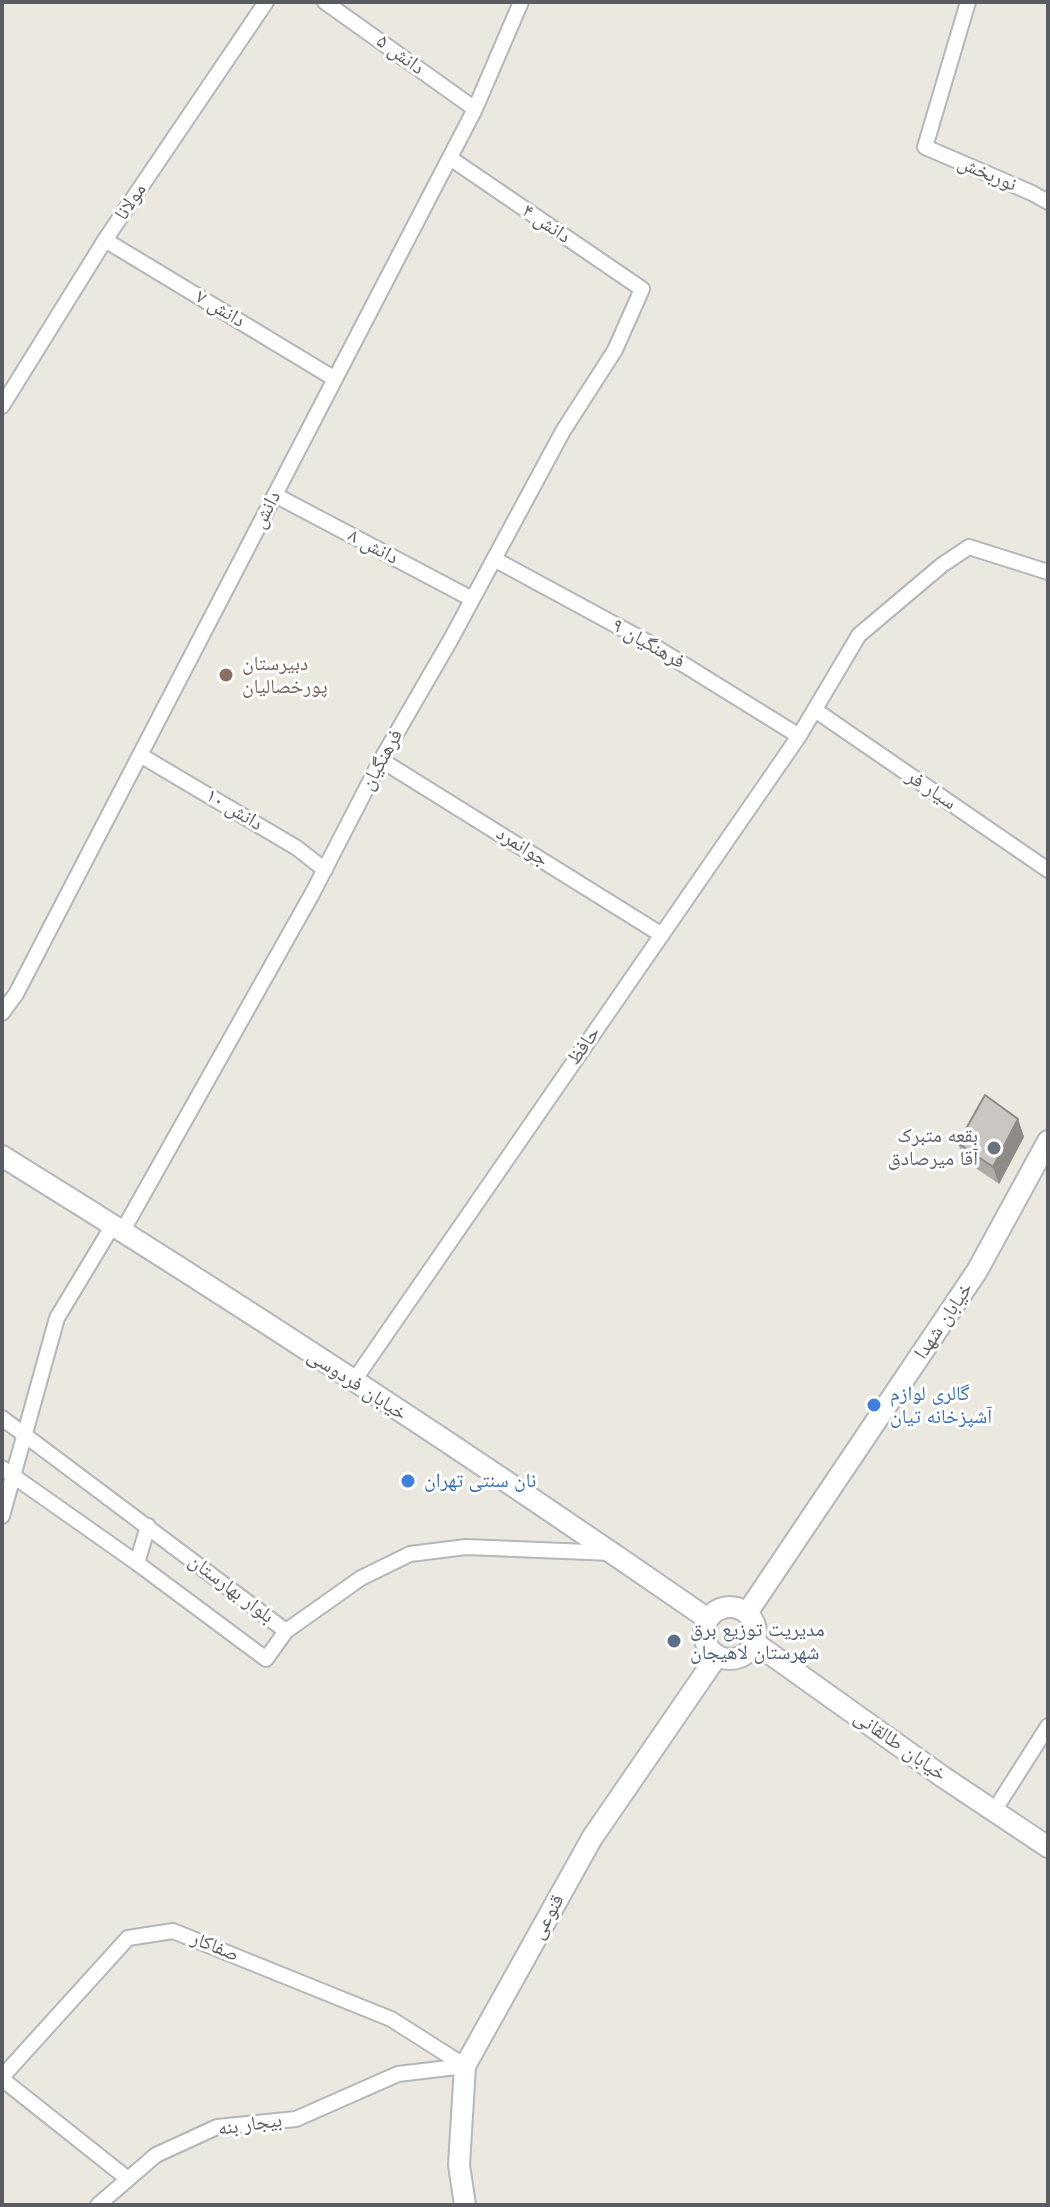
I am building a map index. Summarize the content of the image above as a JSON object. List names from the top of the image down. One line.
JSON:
{"streets":{"main road":["خیابان شهدا","خیابان فردوسی","خیابان طالقانی","قنوعی"],"street":["دانش ۵","نوربخش","مولانا","دانش ۴","دانش ۷","دانش","دانش ۸","فرهنگیان ۹","فرهنگیان","سیار فر","دانش ۱۰","جوانمرد","حافظ","بلوار بهارستان","صفاکار","بیجار بنه"]},"crossings":[["دانش ۵","دانش"],["مولانا","دانش ۷"],["دانش ۴","دانش"],["دانش ۴","فرهنگیان"],["دانش ۷","دانش"],["دانش","دانش ۸"],["دانش","دانش ۱۰"],["دانش ۸","فرهنگیان"],["فرهنگیان ۹","فرهنگیان"],["فرهنگیان ۹","حافظ"],["فرهنگیان","دانش ۱۰"],["فرهنگیان","جوانمرد"],["فرهنگیان","خیابان فردوسی"],["فرهنگیان","بلوار بهارستان"],["سیار فر","حافظ"],["جوانمرد","حافظ"],["حافظ","خیابان فردوسی"],["خیابان شهدا","خیابان فردوسی"],["خیابان شهدا","خیابان طالقانی"],["خیابان شهدا","قنوعی"],["خیابان فردوسی","خیابان طالقانی"],["خیابان فردوسی","قنوعی"],["خیابان طالقانی","قنوعی"],["قنوعی","صفاکار"],["قنوعی","بیجار بنه"],["صفاکار","بیجار بنه"]],"places":["دبیرستان پورخصالیان","بقعه متبرک آقا میرصادق","گالری لوازم آشپزخانه تیان","نان سنتی تهران","مدیریت توزیع برق شهرستان لاهیجان"]}
